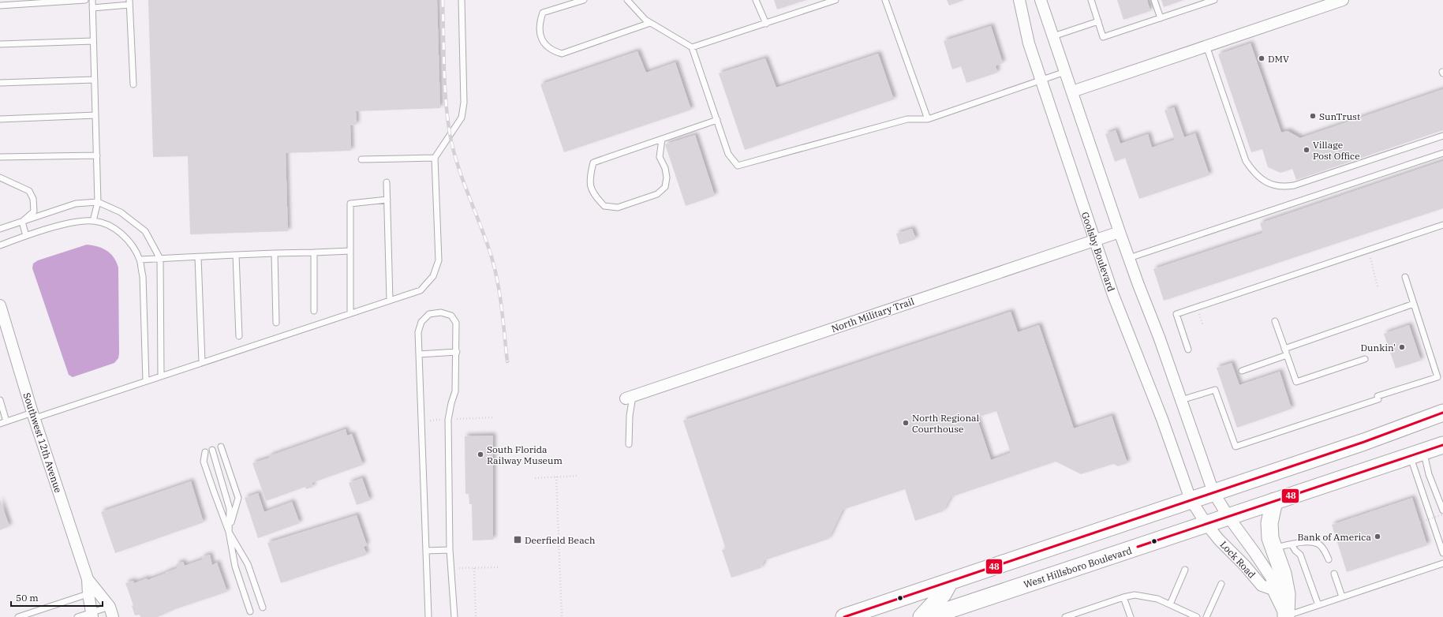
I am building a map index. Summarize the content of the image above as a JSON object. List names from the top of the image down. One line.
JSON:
{"streets":{"main road":["West Hillsboro Boulevard"],"street":["Goolsby Boulevard","North Military Trail","Southwest 12th Avenue","Lock Road"]},"crossings":[["Goolsby Boulevard","North Military Trail"],["Goolsby Boulevard","Lock Road"],["Goolsby Boulevard","West Hillsboro Boulevard"],["Lock Road","West Hillsboro Boulevard"]],"places":{"other":["DMV","SunTrust","Village Post Office","Dunkin'","North Regional Courthouse","South Florida Railway Museum","Bank of America"],"transit":["Deerfield Beach"]},"lines":["transit line 48"],"scale_bar":"50 m"}
